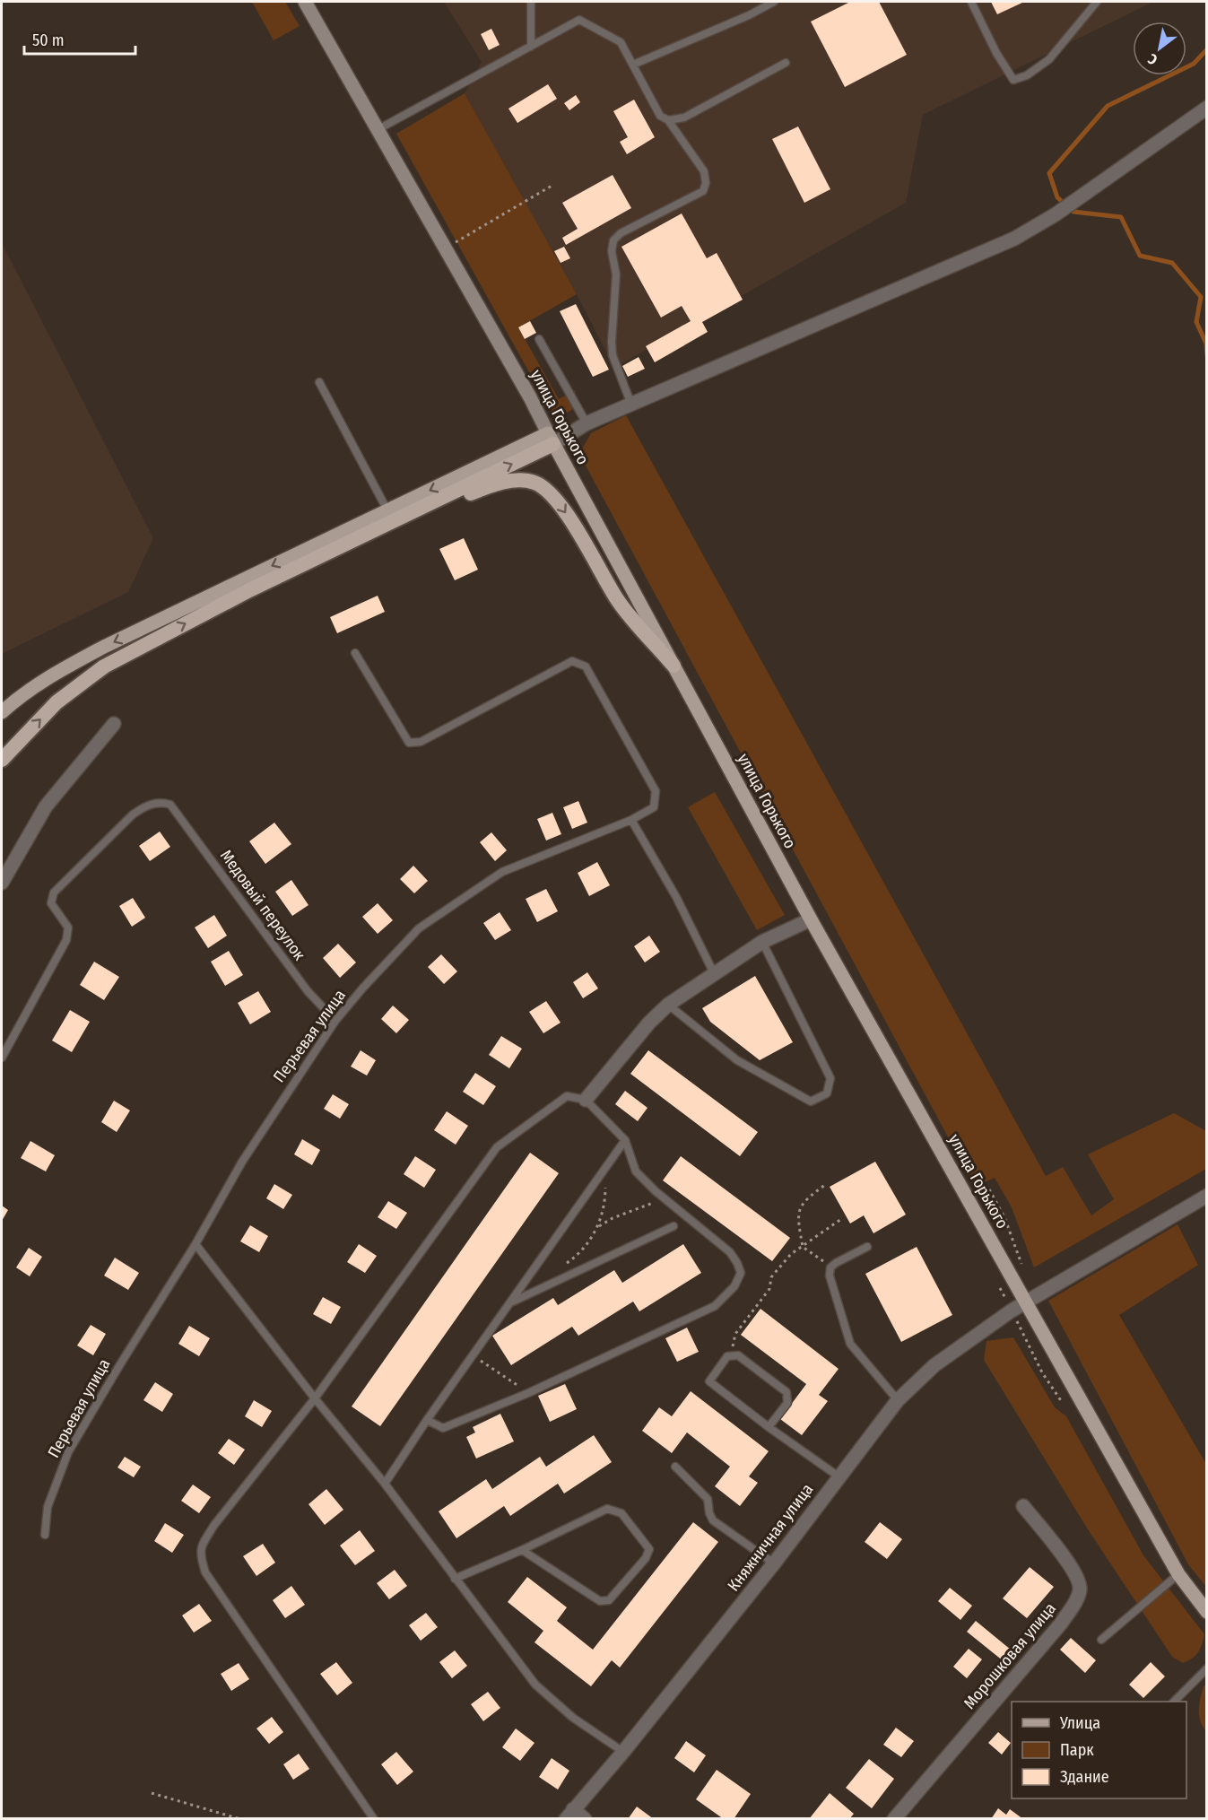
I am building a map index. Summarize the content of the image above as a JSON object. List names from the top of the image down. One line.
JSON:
{"streets":{"main road":["улица Горького"],"street":["Княжничная улица","Морошковая улица"],"lane":["Медовый переулок","Перьевая улица"]},"crossings":[["улица Горького","Княжничная улица"],["Медовый переулок","Перьевая улица"]],"legend":["Улица","Парк","Здание"],"scale_bar":"50 m","north":"bottom left"}
